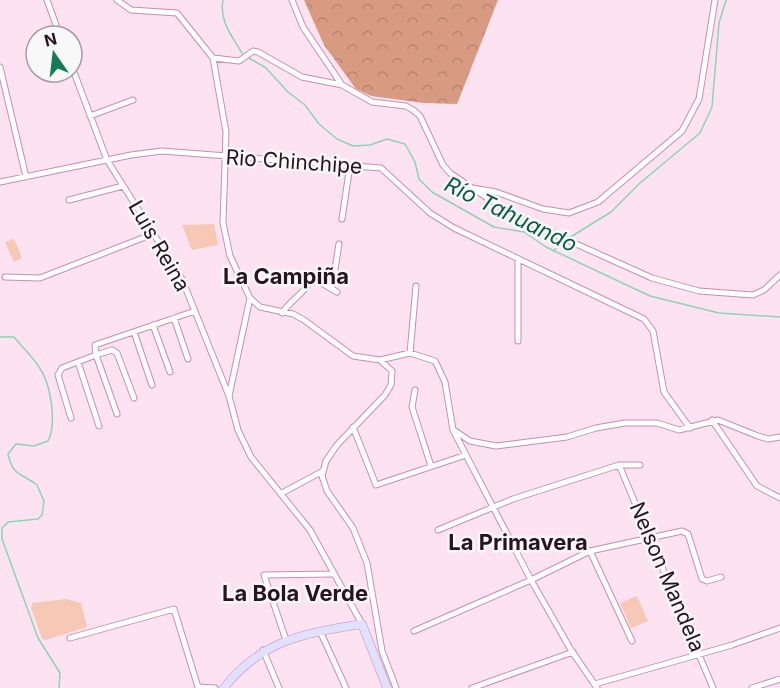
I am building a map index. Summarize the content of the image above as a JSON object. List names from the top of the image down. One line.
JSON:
{"streets":{"street":["Rio Chinchipe","Luis Reina","Nelson Mandela"]},"crossings":[["Rio Chinchipe","Luis Reina"]],"districts":["La Campiña","La Primavera","La Bola Verde"],"water":["Río Tahuando"],"north":"top"}
